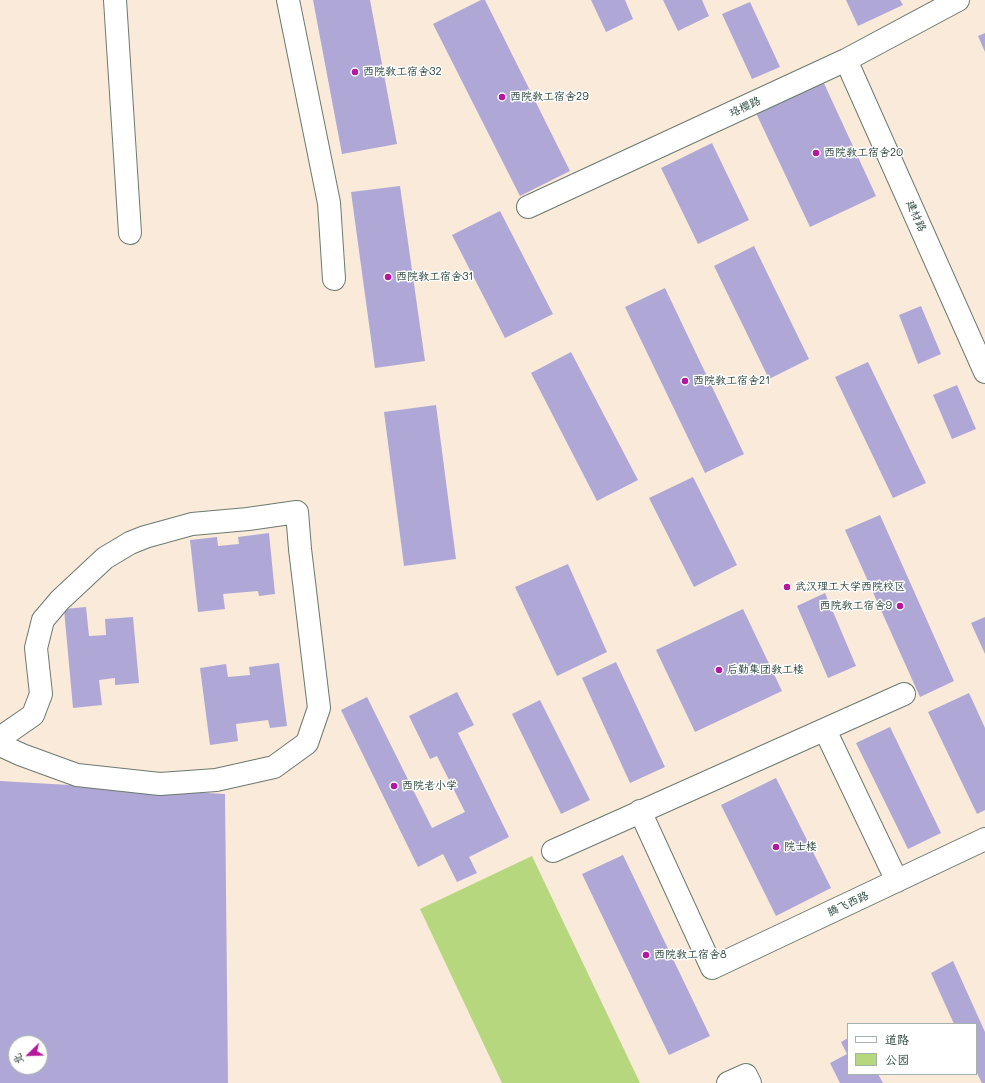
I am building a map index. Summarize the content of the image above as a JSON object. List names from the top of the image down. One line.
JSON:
{"streets":{"street":["珞樱路","建材路","腾飞西路"]},"crossings":[["珞樱路","建材路"]],"places":["西院教工宿舍32","西院教工宿舍29","西院教工宿舍20","西院教工宿舍31","西院教工宿舍21","武汉理工大学西院校区","西院教工宿舍9","后勤集团教工楼","西院老小学","院士楼","西院教工宿舍8"],"legend":["道路","公园"],"north":"bottom left"}
